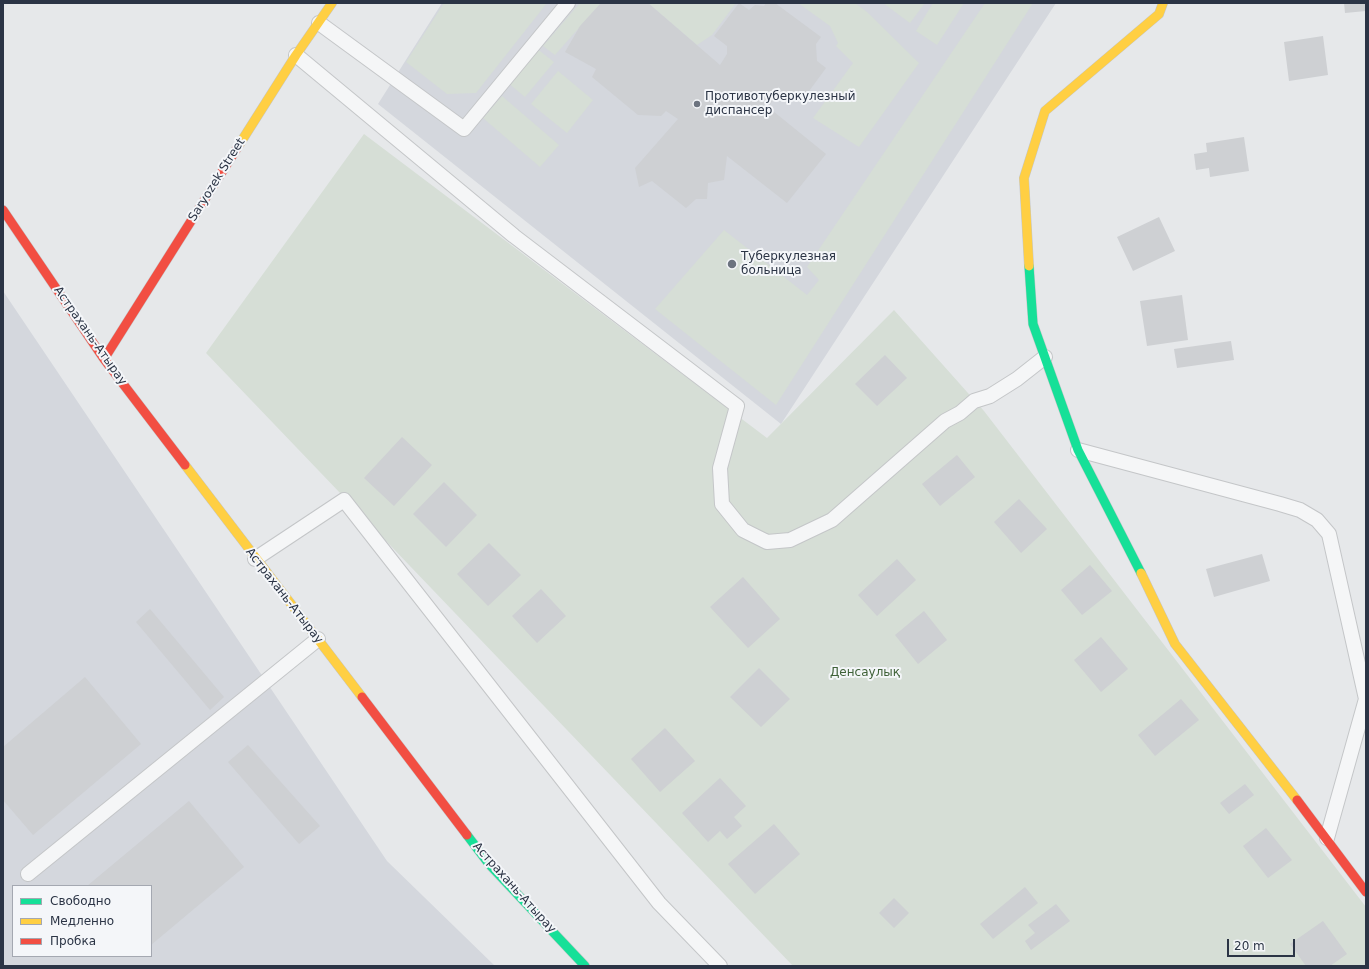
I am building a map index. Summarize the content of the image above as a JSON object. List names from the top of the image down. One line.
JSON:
{"streets":{"main road":["Saryozek Street","Астрахань-Атырау"]},"crossings":[["Saryozek Street","Астрахань-Атырау"]],"parks":["Денсаулық"],"places":["Противотуберкулезный диспансер","Туберкулезная больница"],"legend":["Свободно","Медленно","Пробка"],"scale_bar":"20 m"}
